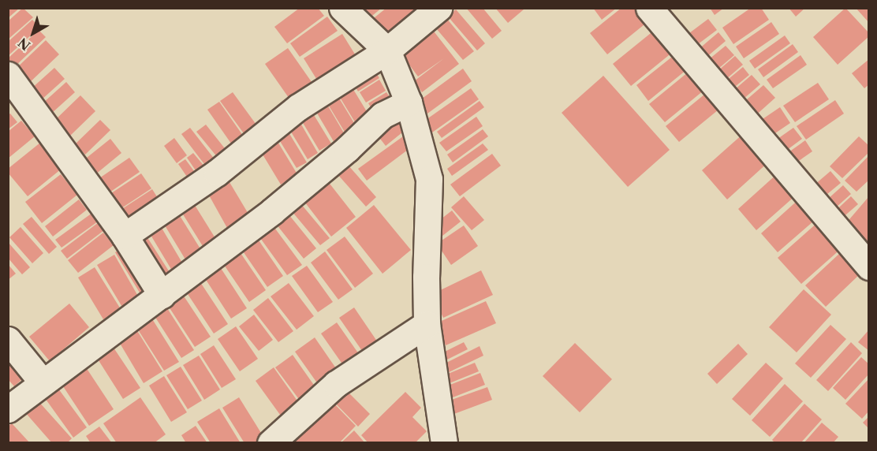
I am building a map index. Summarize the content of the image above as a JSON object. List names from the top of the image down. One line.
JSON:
{"north":"bottom left"}
